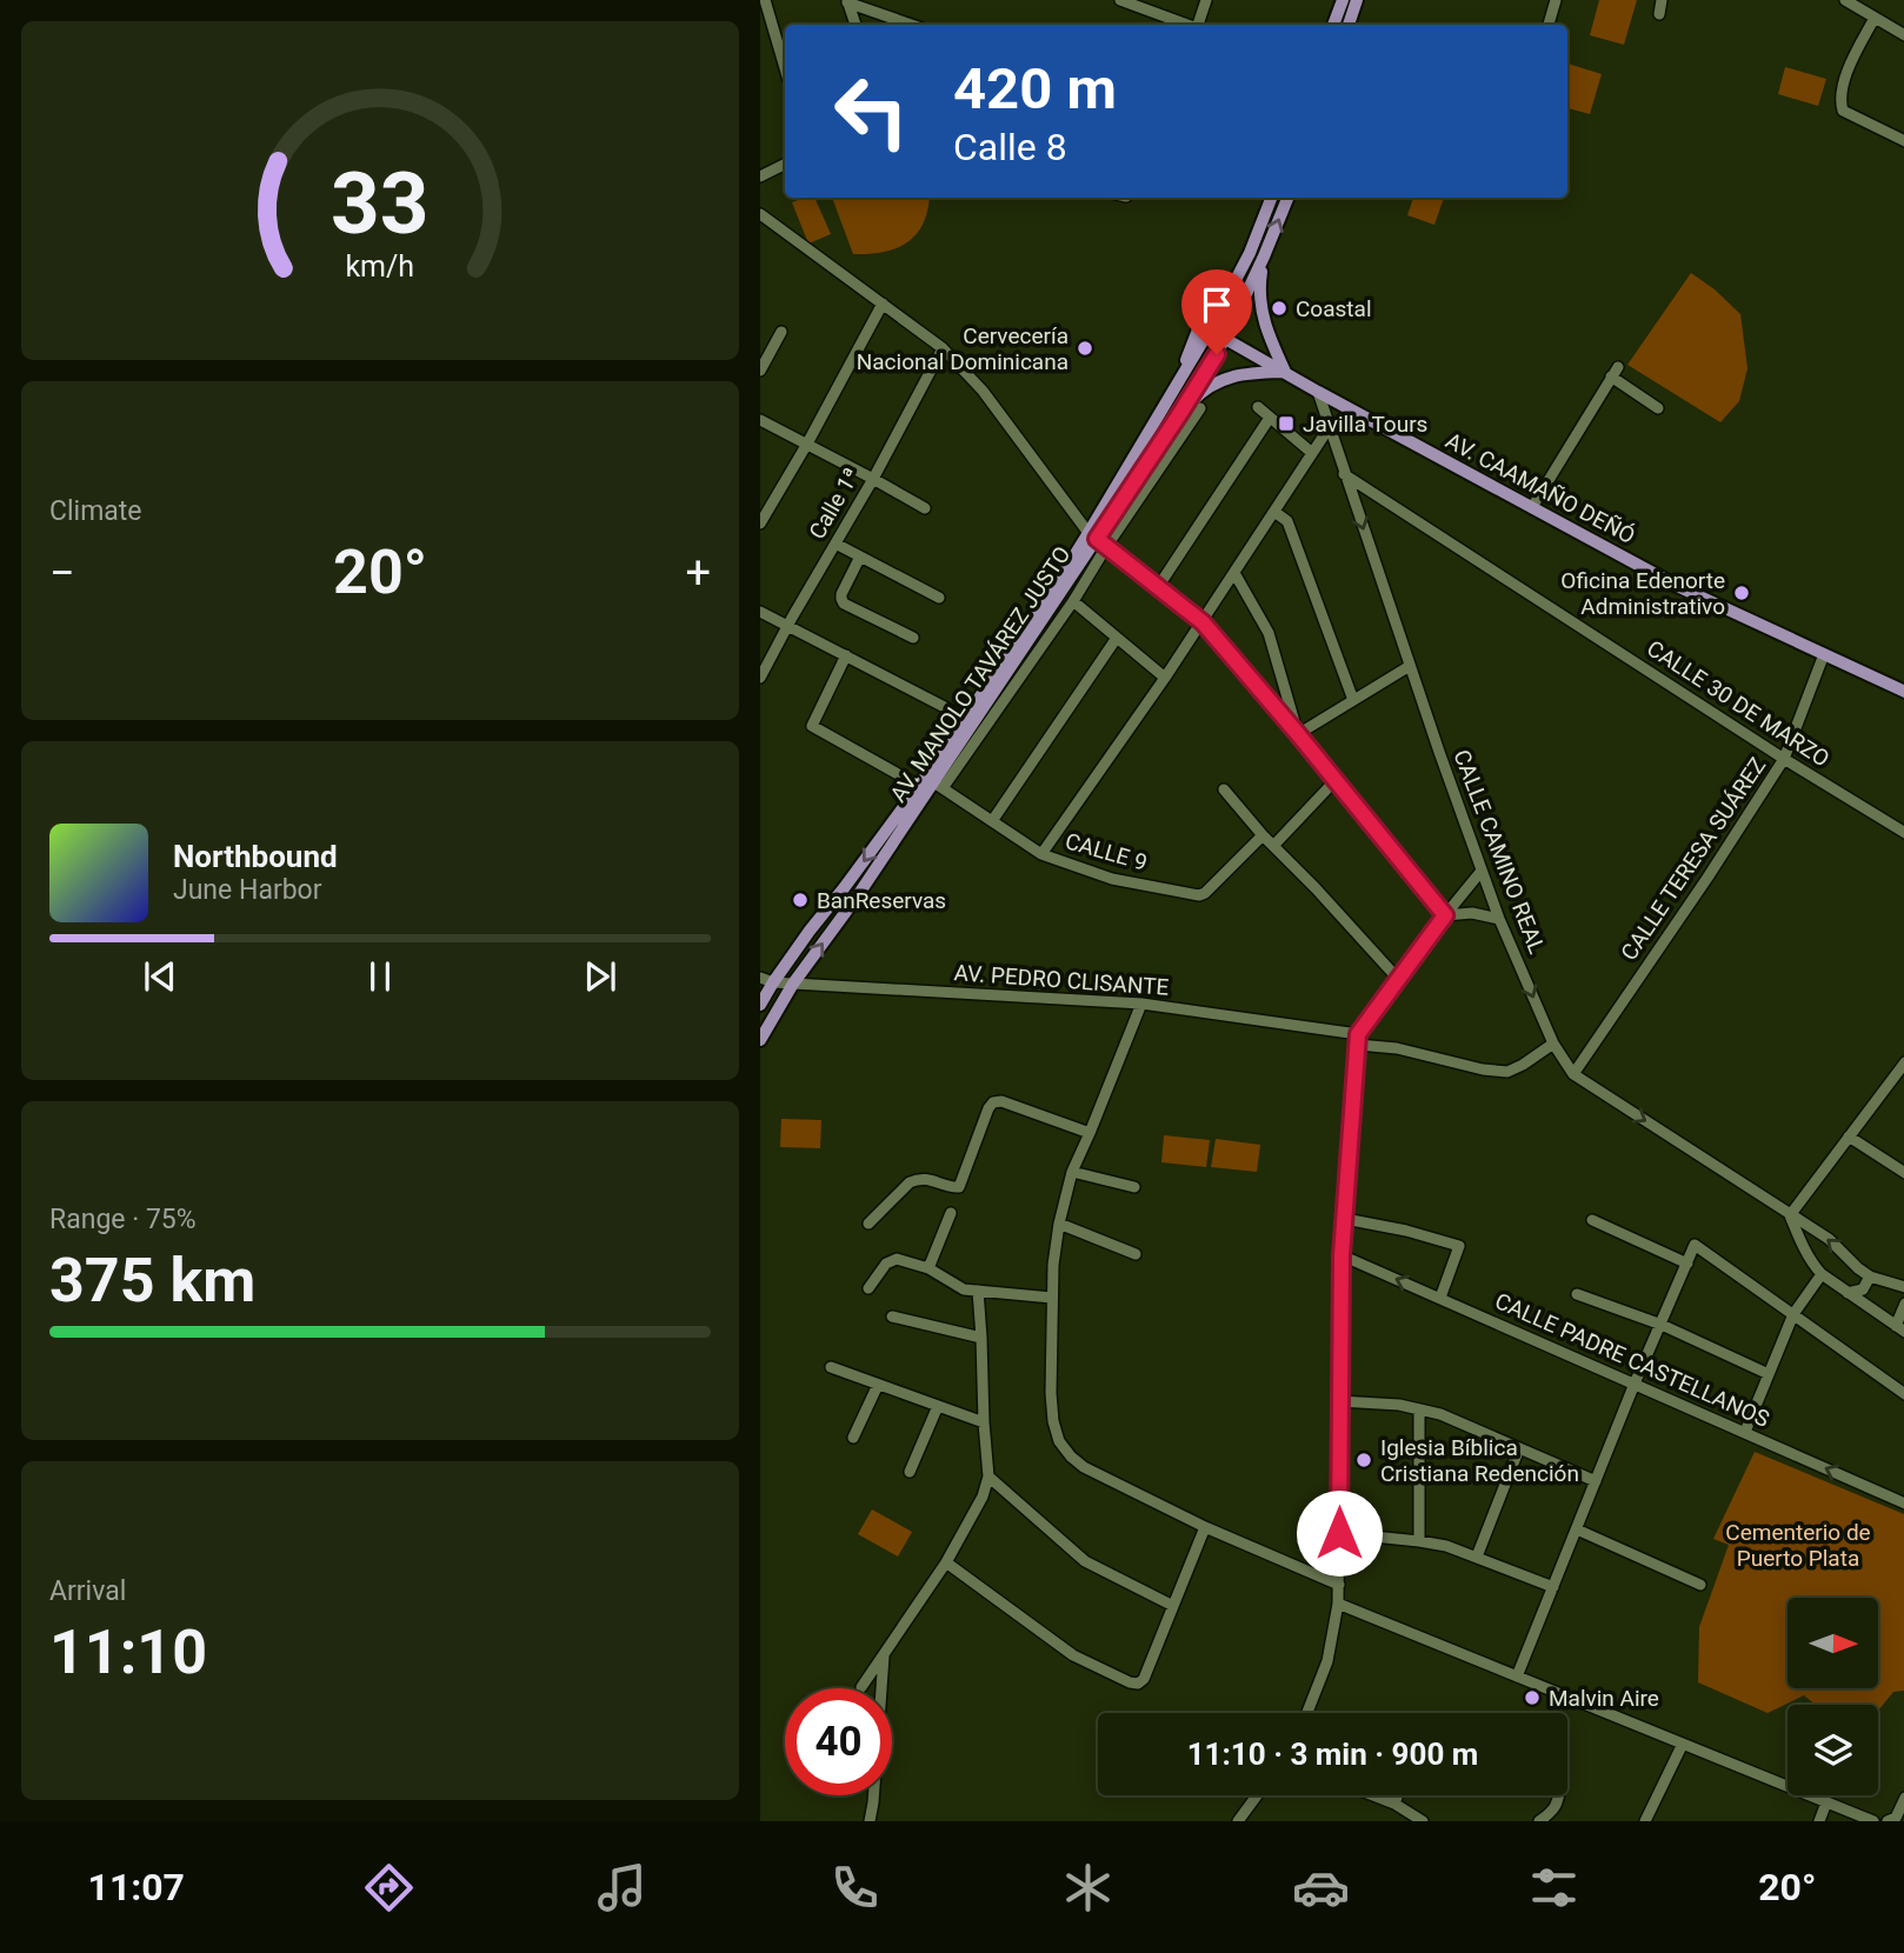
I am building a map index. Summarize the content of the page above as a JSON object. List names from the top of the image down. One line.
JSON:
{"streets":{"main road":["AV. CAAMAÑO DEÑÓ","AV. MANOLO TAVÁREZ JUSTO"],"street":["Calle 1ª","CALLE 30 DE MARZO","CALLE 9","CALLE CAMINO REAL","CALLE TERESA SUÁREZ","AV. PEDRO CLISANTE","CALLE PADRE CASTELLANOS"]},"crossings":[["AV. CAAMAÑO DEÑÓ","AV. MANOLO TAVÁREZ JUSTO"],["AV. CAAMAÑO DEÑÓ","CALLE CAMINO REAL"],["AV. CAAMAÑO DEÑÓ","CALLE TERESA SUÁREZ"],["AV. MANOLO TAVÁREZ JUSTO","CALLE 9"],["AV. MANOLO TAVÁREZ JUSTO","AV. PEDRO CLISANTE"],["CALLE 30 DE MARZO","CALLE CAMINO REAL"],["CALLE 30 DE MARZO","CALLE TERESA SUÁREZ"],["CALLE CAMINO REAL","CALLE TERESA SUÁREZ"],["CALLE CAMINO REAL","AV. PEDRO CLISANTE"]],"one_way":["CALLE PADRE CASTELLANOS"],"parks":["Cementerio de Puerto Plata"],"places":{"other":["Coastal","Cervecería Nacional Dominicana","Oficina Edenorte Administrativo","BanReservas","Iglesia Bíblica Cristiana Redención","Malvin Aire"],"transit":["Javilla Tours"]},"north":"right","page":{"turn":["420 m","Calle 8"],"tile":["Climate",["Range · 75%","375 km"],["Arrival","11:10"]],"heat":["−","20°","+"],"song":["Northbound","June Harbor"],"limit":"40","trip":"11:10 · 3 min · 900 m","tabs":["11:07","20°"],"gauge":["33","km/h"]}}
